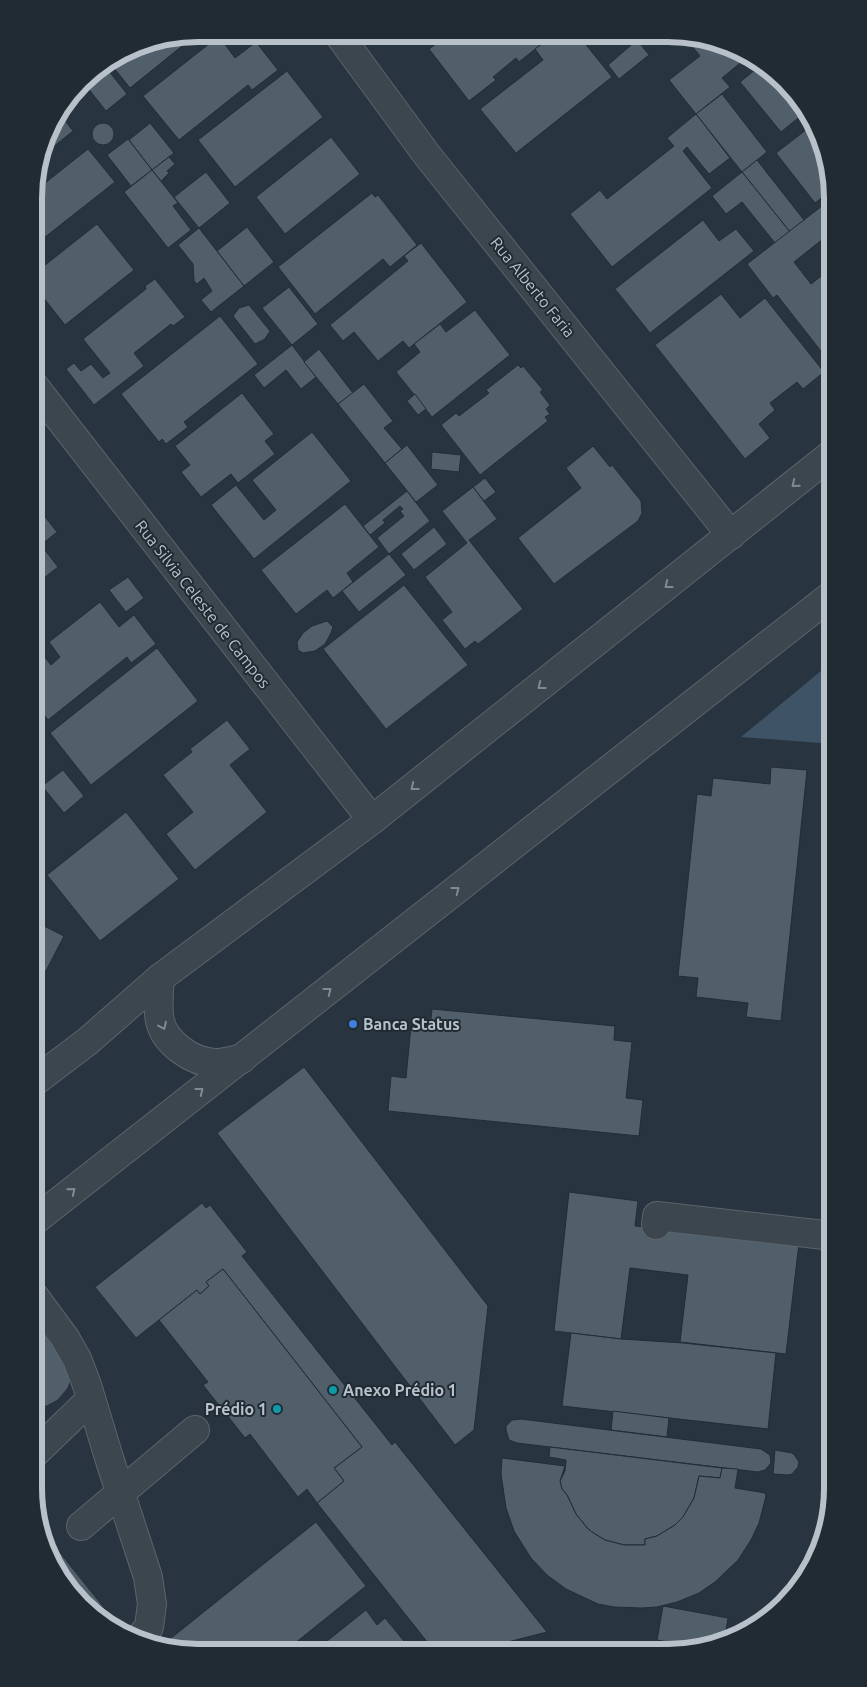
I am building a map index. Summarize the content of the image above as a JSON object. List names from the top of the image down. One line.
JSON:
{"streets":{"street":["Rua Alberto Faria","Rua Silvia Celeste de Campos"]},"places":["Banca Status","Anexo Prédio 1","Prédio 1"]}
